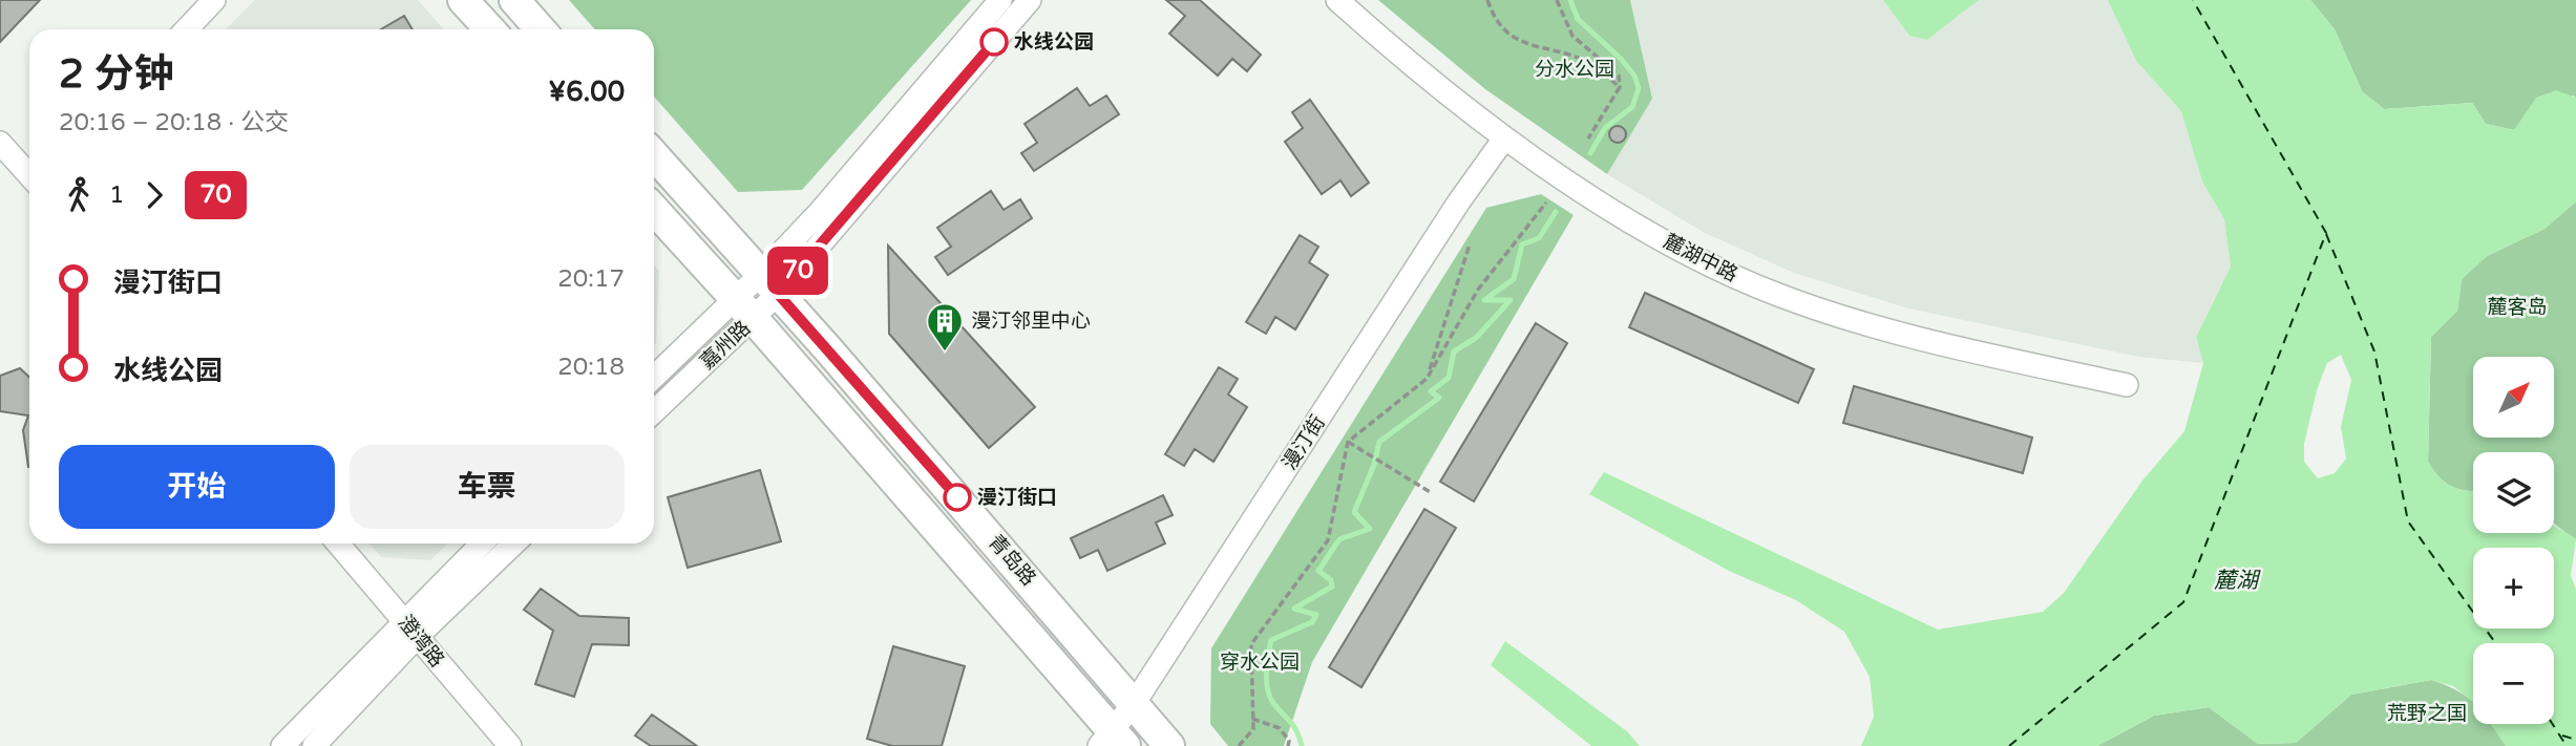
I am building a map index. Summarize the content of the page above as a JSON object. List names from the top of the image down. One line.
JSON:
{"streets":{"main road":["青岛路"],"street":["麓湖中路","嘉州路","漫汀街","澄湾路"]},"crossings":[["麓湖中路","漫汀街"],["嘉州路","青岛路"],["漫汀街","青岛路"]],"water":["麓湖"],"parks":["分水公园","麓客岛","穿水公园","荒野之国"],"places":{"other":["水线公园","漫汀街口"],"building":["漫汀邻里中心"]},"lines":["bus line 70"],"north":"top right","page":{"on_map":"70","heading":["2 分钟","20:16 – 20:18 · 公交","¥6.00"],"legs":["1","70"],"list":[{"name":"漫汀街口","value":"20:17"},{"name":"水线公园","value":"20:18"}],"map_buttons":["+","−"],"buttons":["开始","车票"]}}
